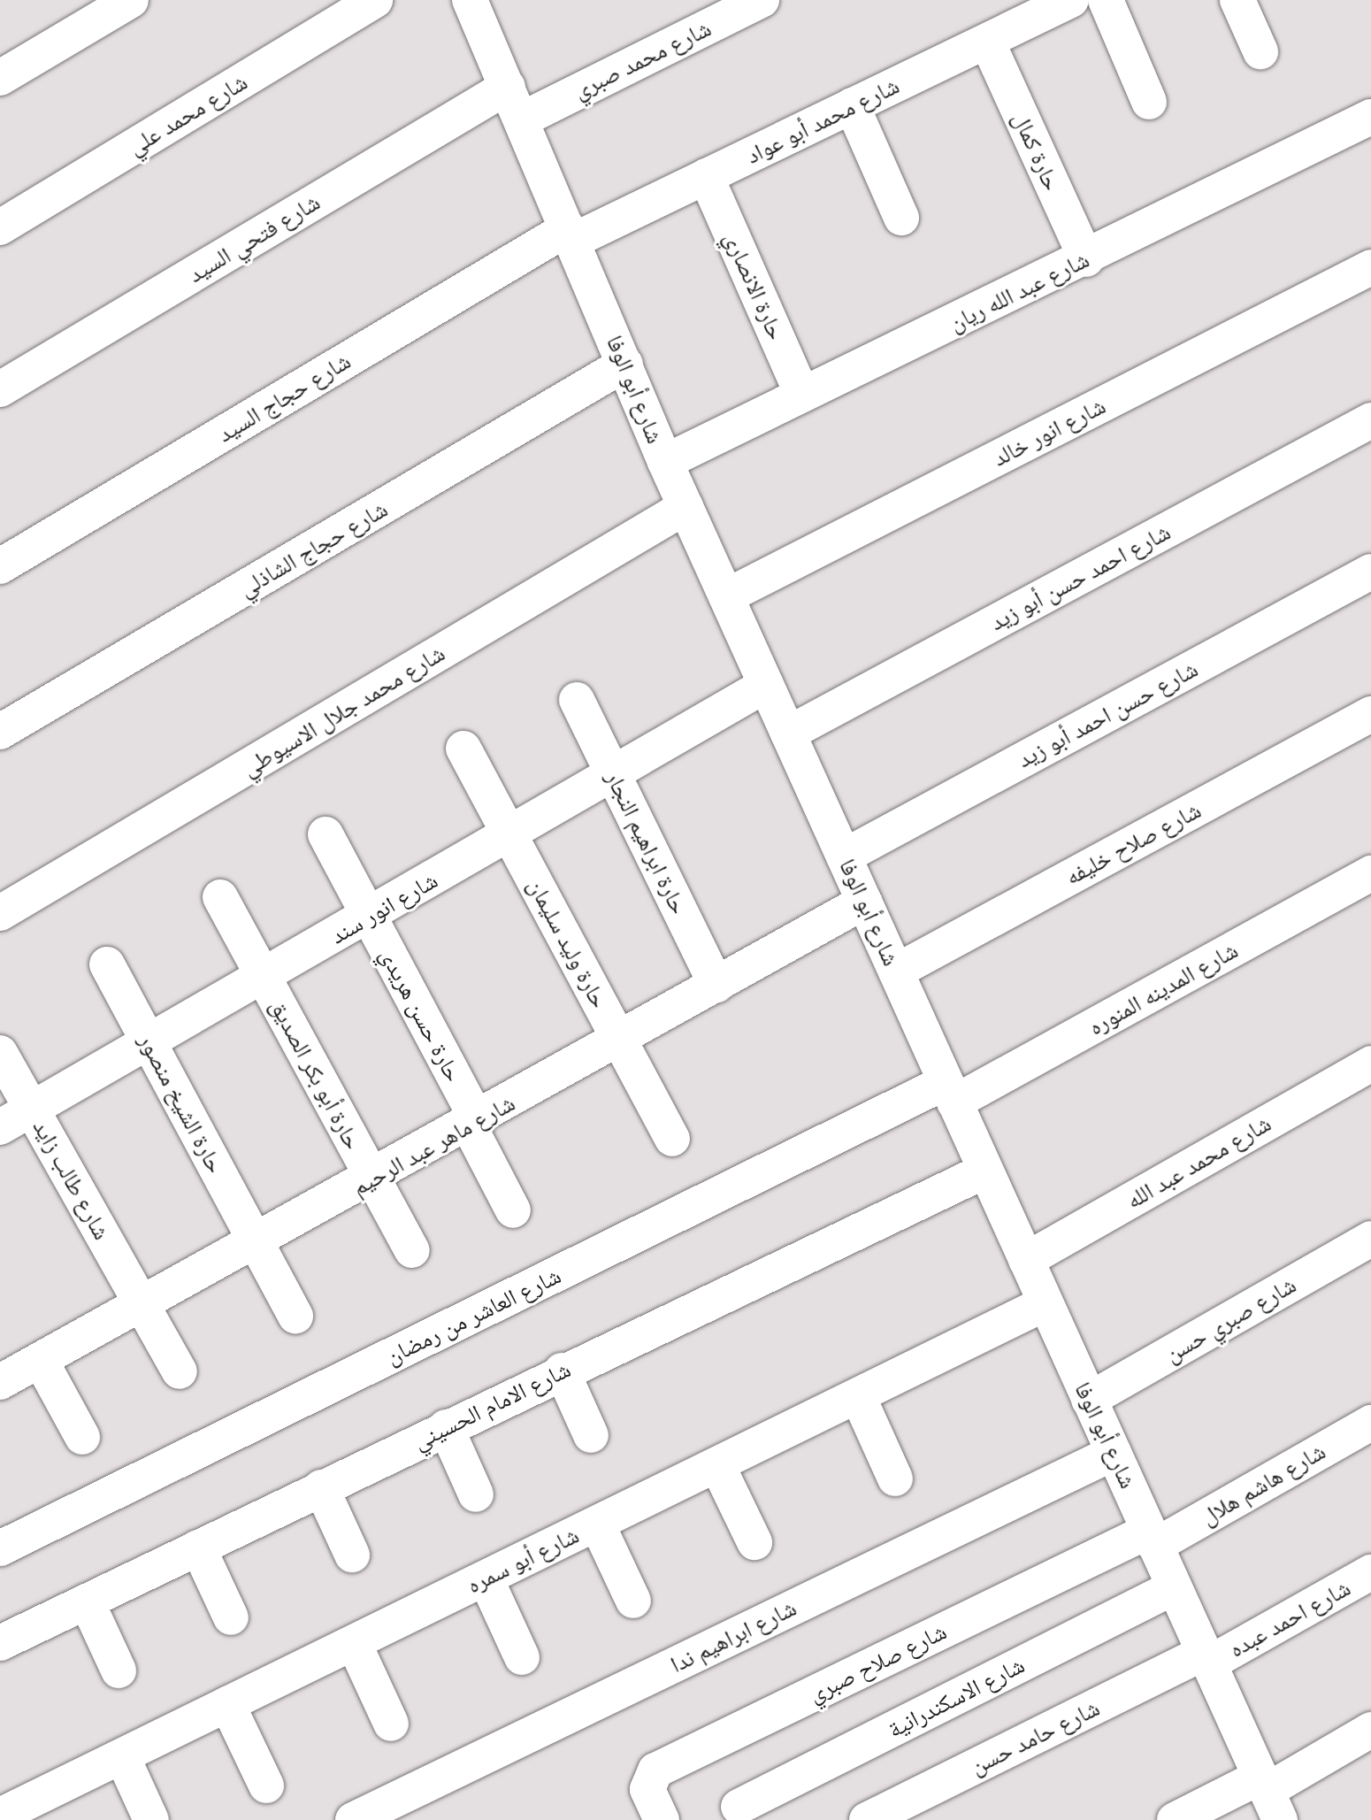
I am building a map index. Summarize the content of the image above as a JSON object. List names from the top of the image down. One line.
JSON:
{"streets":{"street":["شارع محمد صبري","شارع محمد علي","شارع محمد أبو عواد","حارة كمال","شارع فتحي السيد","حارة الانصاري","شارع عبد الله ريان","شارع أبو الوفا","شارع حجاج السيد","شارع انور خالد","شارع حجاج الشاذلي","شارع احمد حسن أبو زيد","شارع محمد جلال الاسيوطي","شارع حسن احمد أبو زيد","حارة ابراهيم النجار","شارع صلاح خليفه","شارع انور سند","حارة وليد سليمان","شارع المدينه المنوره","حارة حسن هريدي","حارة أبو بكر الصديق","حارة الشيخ منصور","شارع ماهر عبد الرحيم","شارع محمد عبد الله","شارع طالب زايد","شارع العاشر من رمضان","شارع صبري حسن","شارع الامام الحسيني","شارع هاشم هلال","شارع أبو سمره","شارع احمد عبده","شارع ابراهيم ندا","شارع صلاح صبري","شارع الاسكندرانية","شارع حامد حسن"]},"crossings":[["شارع محمد صبري","شارع أبو الوفا"],["شارع محمد أبو عواد","حارة كمال"],["شارع محمد أبو عواد","حارة الانصاري"],["شارع محمد أبو عواد","شارع أبو الوفا"],["شارع محمد أبو عواد","شارع حجاج السيد"],["حارة كمال","شارع عبد الله ريان"],["شارع فتحي السيد","شارع أبو الوفا"],["حارة الانصاري","شارع عبد الله ريان"],["شارع عبد الله ريان","شارع أبو الوفا"],["شارع أبو الوفا","شارع حجاج السيد"],["شارع أبو الوفا","شارع انور خالد"],["شارع أبو الوفا","شارع حجاج الشاذلي"],["شارع أبو الوفا","شارع احمد حسن أبو زيد"],["شارع أبو الوفا","شارع محمد جلال الاسيوطي"],["شارع أبو الوفا","شارع حسن احمد أبو زيد"],["شارع أبو الوفا","شارع صلاح خليفه"],["شارع أبو الوفا","شارع انور سند"],["شارع أبو الوفا","شارع المدينه المنوره"],["شارع أبو الوفا","شارع ماهر عبد الرحيم"],["شارع أبو الوفا","شارع محمد عبد الله"],["شارع أبو الوفا","شارع العاشر من رمضان"],["شارع أبو الوفا","شارع صبري حسن"],["شارع أبو الوفا","شارع الامام الحسيني"],["شارع أبو الوفا","شارع هاشم هلال"],["شارع أبو الوفا","شارع أبو سمره"],["شارع أبو الوفا","شارع احمد عبده"],["شارع أبو الوفا","شارع ابراهيم ندا"],["شارع أبو الوفا","شارع صلاح صبري"],["شارع أبو الوفا","شارع الاسكندرانية"],["شارع أبو الوفا","شارع حامد حسن"],["حارة ابراهيم النجار","شارع انور سند"],["حارة ابراهيم النجار","شارع ماهر عبد الرحيم"],["شارع انور سند","حارة وليد سليمان"],["شارع انور سند","حارة حسن هريدي"],["شارع انور سند","حارة أبو بكر الصديق"],["شارع انور سند","حارة الشيخ منصور"],["شارع انور سند","شارع طالب زايد"],["حارة وليد سليمان","شارع ماهر عبد الرحيم"],["شارع المدينه المنوره","شارع العاشر من رمضان"],["حارة حسن هريدي","شارع ماهر عبد الرحيم"],["حارة أبو بكر الصديق","شارع ماهر عبد الرحيم"],["حارة الشيخ منصور","شارع ماهر عبد الرحيم"],["شارع ماهر عبد الرحيم","شارع طالب زايد"],["شارع هاشم هلال","شارع صلاح صبري"],["شارع احمد عبده","شارع حامد حسن"]]}
